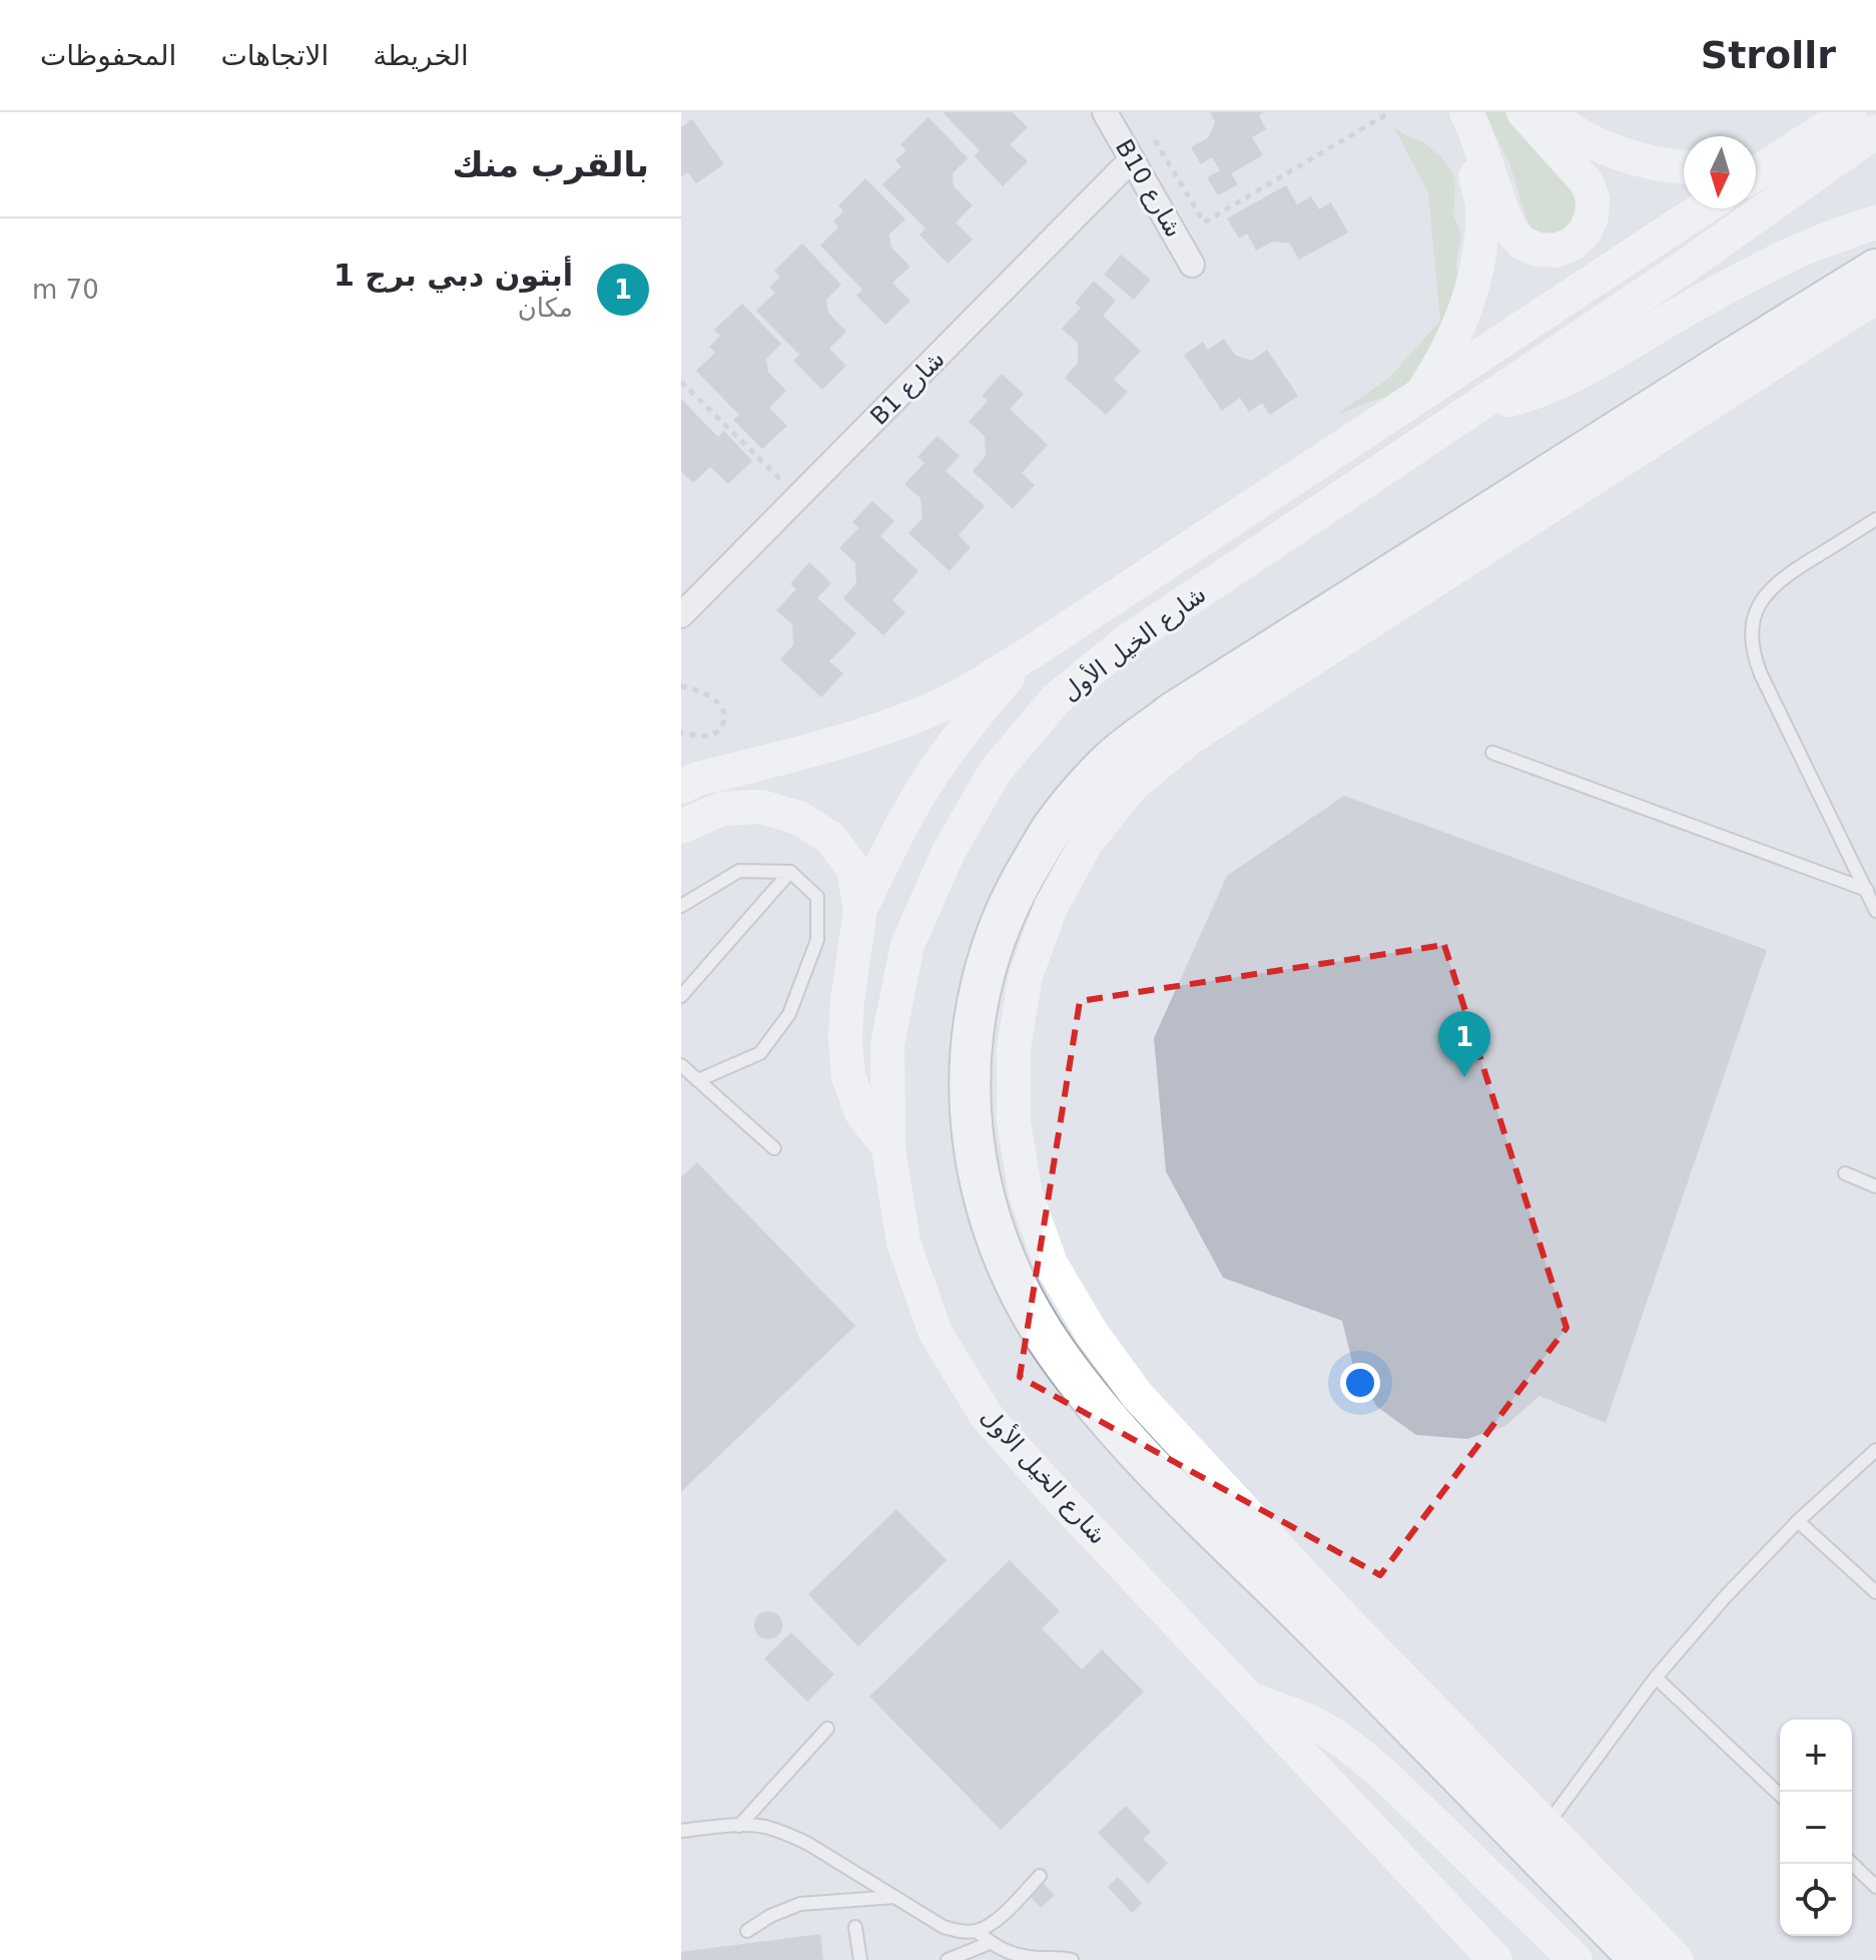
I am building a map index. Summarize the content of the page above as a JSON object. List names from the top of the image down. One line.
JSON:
{"streets":{"main road":["شارع الخيل الأول"],"street":["B10 شارع","B1 شارع"]},"crossings":[["B10 شارع","B1 شارع"]],"north":"bottom","page":{"header":"Strollr","nav":["الخريطة","الاتجاهات","المحفوظات"],"heading":"بالقرب منك","list":[{"mark":"1","name":"أبتون دبي برج 1","note":"مكان","value":"70 m"}],"pins":"1","map_buttons":["+","−"]}}
